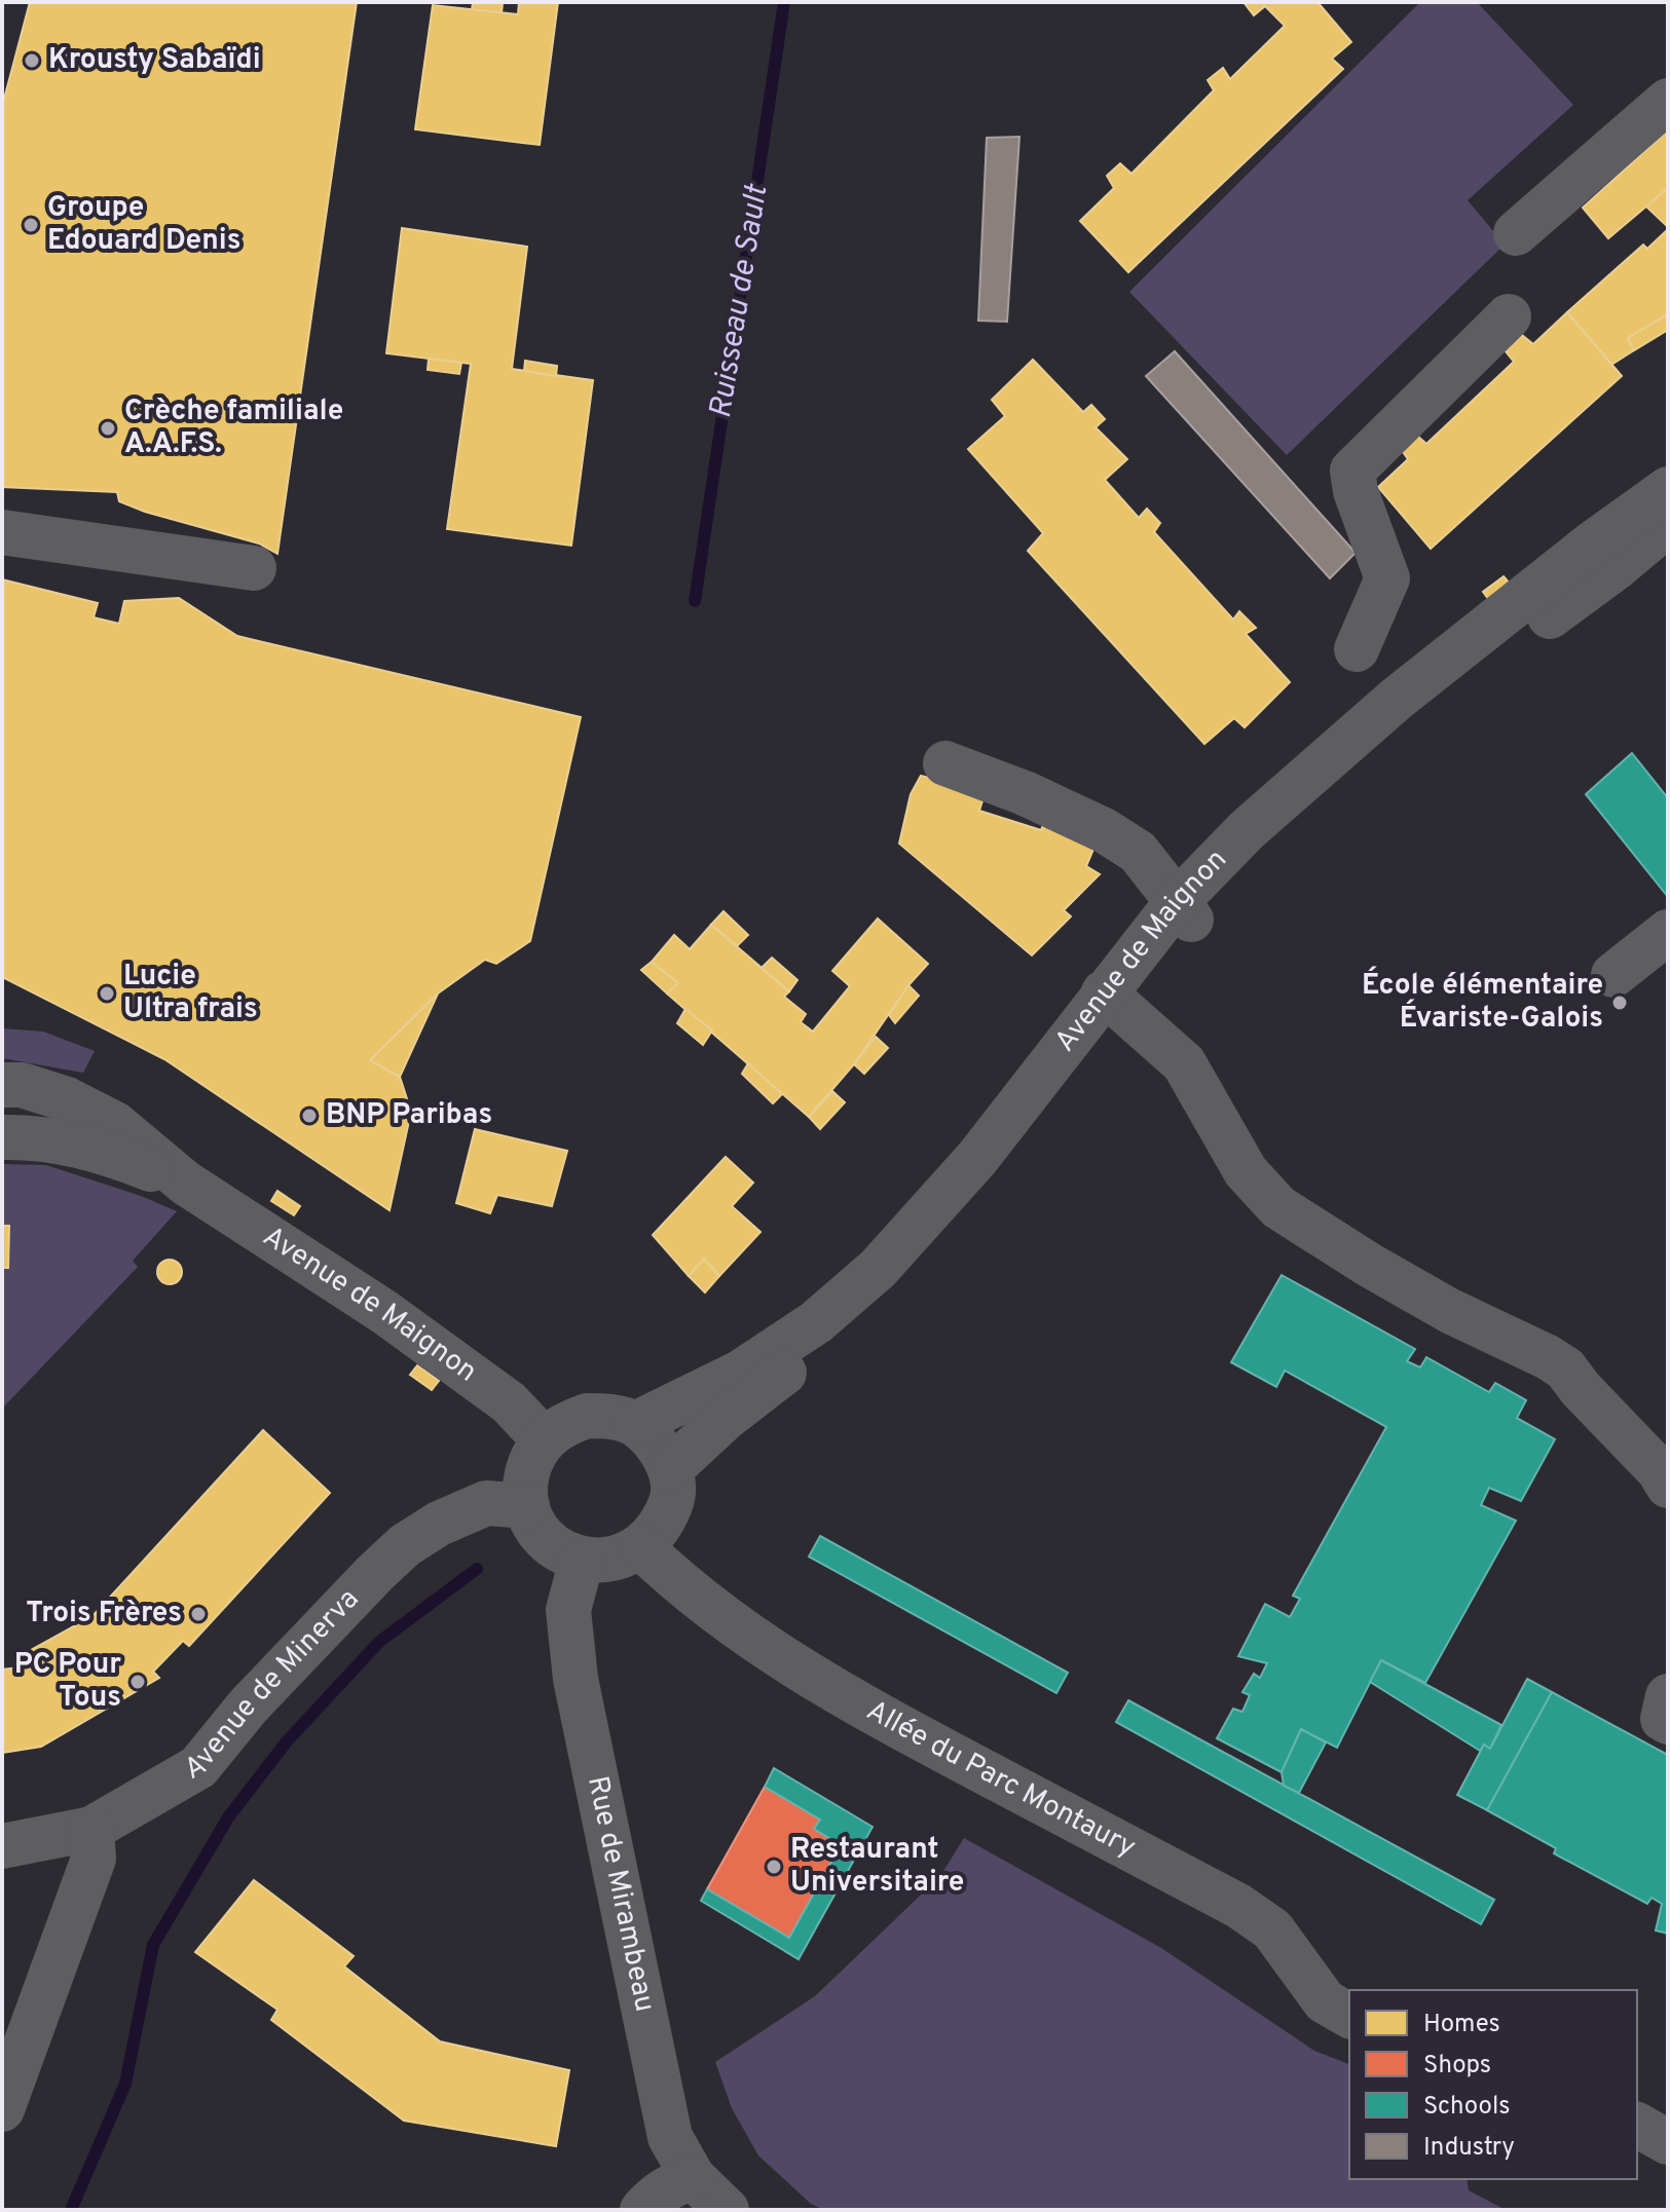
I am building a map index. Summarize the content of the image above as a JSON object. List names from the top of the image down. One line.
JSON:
{"streets":{"street":["Avenue de Maignon","Avenue de Minerva","Allée du Parc Montaury","Rue de Mirambeau"]},"crossings":[["Avenue de Maignon","Avenue de Minerva"],["Avenue de Maignon","Allée du Parc Montaury"],["Avenue de Maignon","Rue de Mirambeau"],["Avenue de Minerva","Allée du Parc Montaury"],["Avenue de Minerva","Rue de Mirambeau"],["Allée du Parc Montaury","Rue de Mirambeau"]],"water":["Ruisseau de Sault"],"places":["Krousty Sabaïdi","Groupe Edouard Denis","Crèche familiale A.A.F.S.","Lucie Ultra frais","École élémentaire Évariste-Galois","BNP Paribas","Trois Frères","PC Pour Tous","Restaurant Universitaire"],"legend":["Homes","Shops","Schools","Industry"]}
